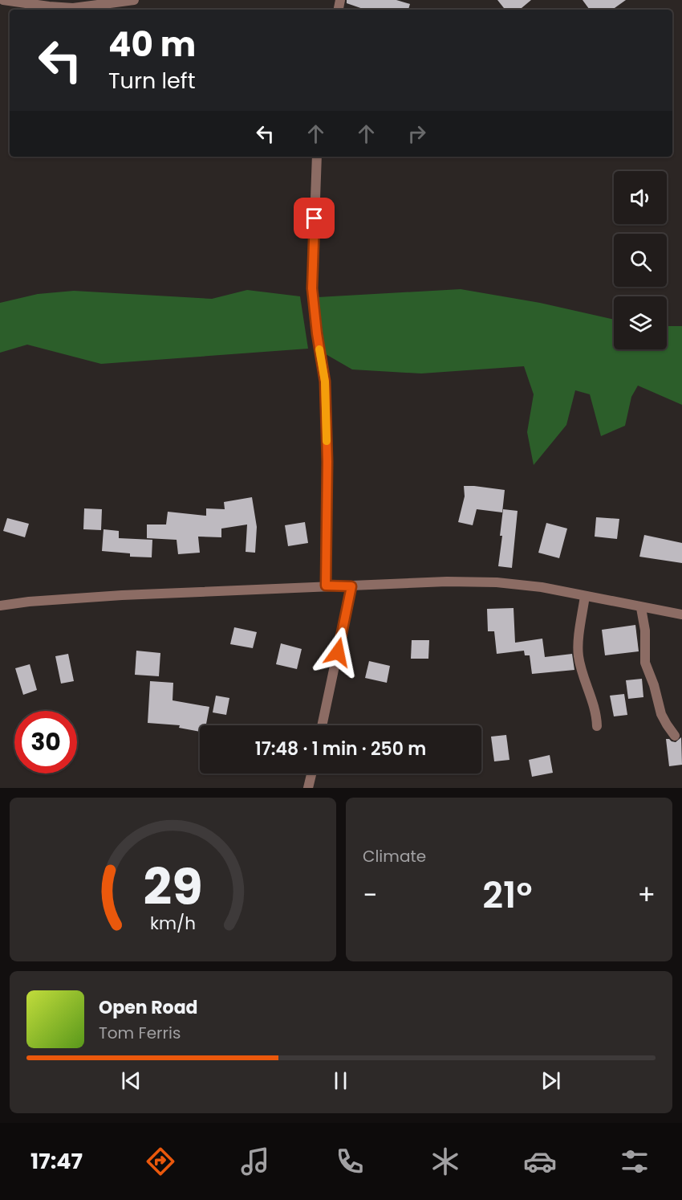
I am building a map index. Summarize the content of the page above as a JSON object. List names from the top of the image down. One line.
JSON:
{"page":{"turn":["40 m","Turn left"],"limit":"30","trip":"17:48 · 1 min · 250 m","tile":"Climate","heat":["−","21°","+"],"song":["Open Road","Tom Ferris"],"tabs":"17:47","gauge":["29","km/h"]}}
